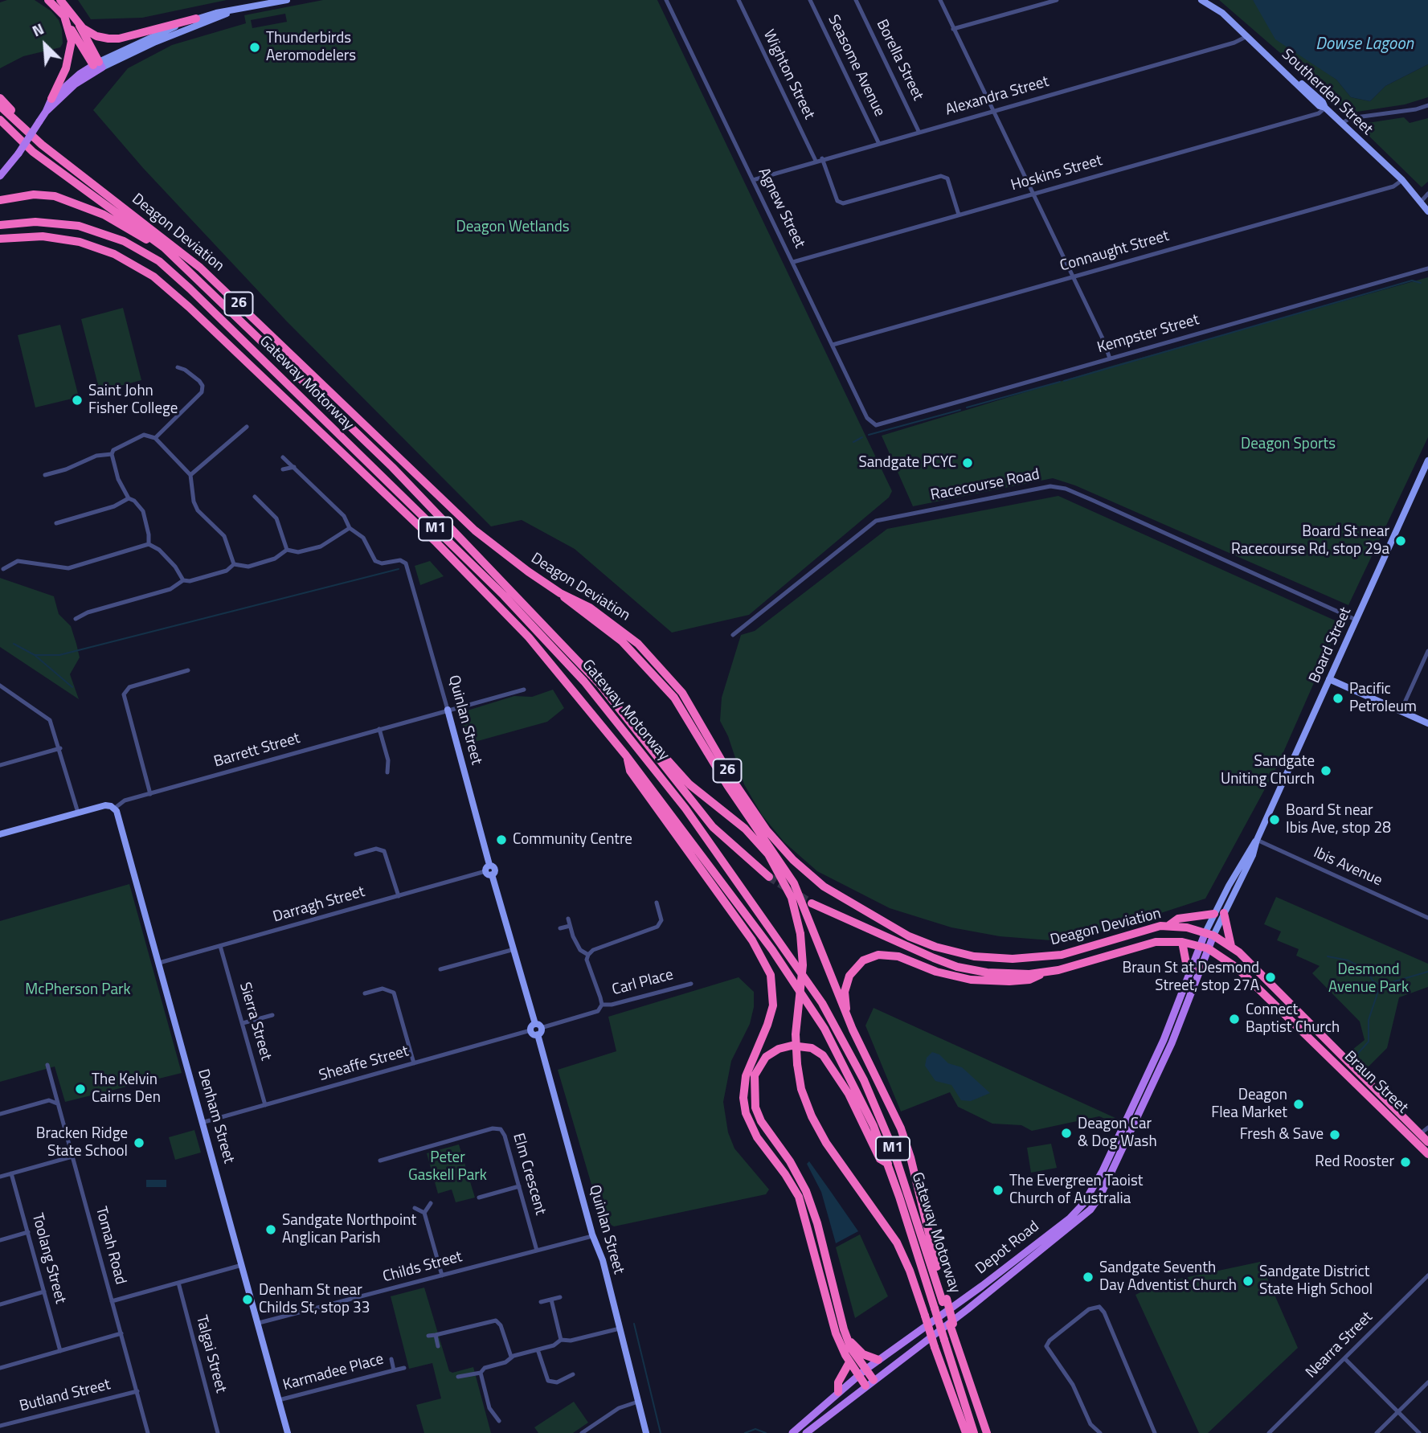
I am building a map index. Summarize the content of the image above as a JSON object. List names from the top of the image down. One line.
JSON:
{"streets":{"highway":["Deagon Deviation","26","Gateway Motorway","M1","Braun Street"],"main road":["Depot Road"],"street":["Borella Street","Seasome Avenue","Wighton Street","Southerden Street","Alexandra Street","Hoskins Street","Agnew Street","Connaught Street","Kempster Street","Racecourse Road","Board Street","Quinlan Street","Barrett Street","Ibis Avenue","Darragh Street","Carl Place","Sierra Street","Sheaffe Street","Denham Street","Elm Crescent","Tomah Road","Toolang Street","Childs Street","Nearra Street","Talgai Street","Karmadee Place","Butland Street"]},"crossings":[["Borella Street","Alexandra Street"],["Seasome Avenue","Alexandra Street"],["Wighton Street","Alexandra Street"],["Southerden Street","Alexandra Street"],["Southerden Street","Hoskins Street"],["Southerden Street","Connaught Street"],["Alexandra Street","Agnew Street"],["Hoskins Street","Agnew Street"],["Agnew Street","Connaught Street"],["Agnew Street","Kempster Street"],["Deagon Deviation","26"],["Deagon Deviation","Board Street"],["Deagon Deviation","Braun Street"],["Deagon Deviation","Depot Road"],["26","Board Street"],["26","Braun Street"],["26","Depot Road"],["Racecourse Road","Board Street"],["Board Street","Ibis Avenue"],["Board Street","Depot Road"],["Quinlan Street","Barrett Street"],["Quinlan Street","Darragh Street"],["Quinlan Street","Carl Place"],["Quinlan Street","Sheaffe Street"],["Quinlan Street","Childs Street"],["Barrett Street","Denham Street"],["Darragh Street","Sierra Street"],["Darragh Street","Denham Street"],["Carl Place","Sheaffe Street"],["Sierra Street","Sheaffe Street"],["Sheaffe Street","Denham Street"],["Braun Street","Depot Road"],["Denham Street","Childs Street"],["Denham Street","Karmadee Place"],["Elm Crescent","Childs Street"],["Tomah Road","Butland Street"]],"water":["Dowse Lagoon"],"parks":["Deagon Wetlands","Deagon Sports","Desmond Avenue Park","McPherson Park","Peter Gaskell Park"],"places":["Thunderbirds Aeromodelers","Saint John Fisher College","Sandgate PCYC","Board St near Racecourse Rd, stop 29a","Pacific Petroleum","Sandgate Uniting Church","Board St near Ibis Ave, stop 28","Community Centre","Braun St at Desmond Street, stop 27A","Connect Baptist Church","The Kelvin Cairns Den","Deagon Flea Market","Deagon Car & Dog Wash","Fresh & Save","Bracken Ridge State School","Red Rooster","The Evergreen Taoist Church of Australia","Sandgate Northpoint Anglican Parish","Sandgate Seventh Day Adventist Church","Sandgate District State High School","Denham St near Childs St, stop 33"],"north":"top left"}
